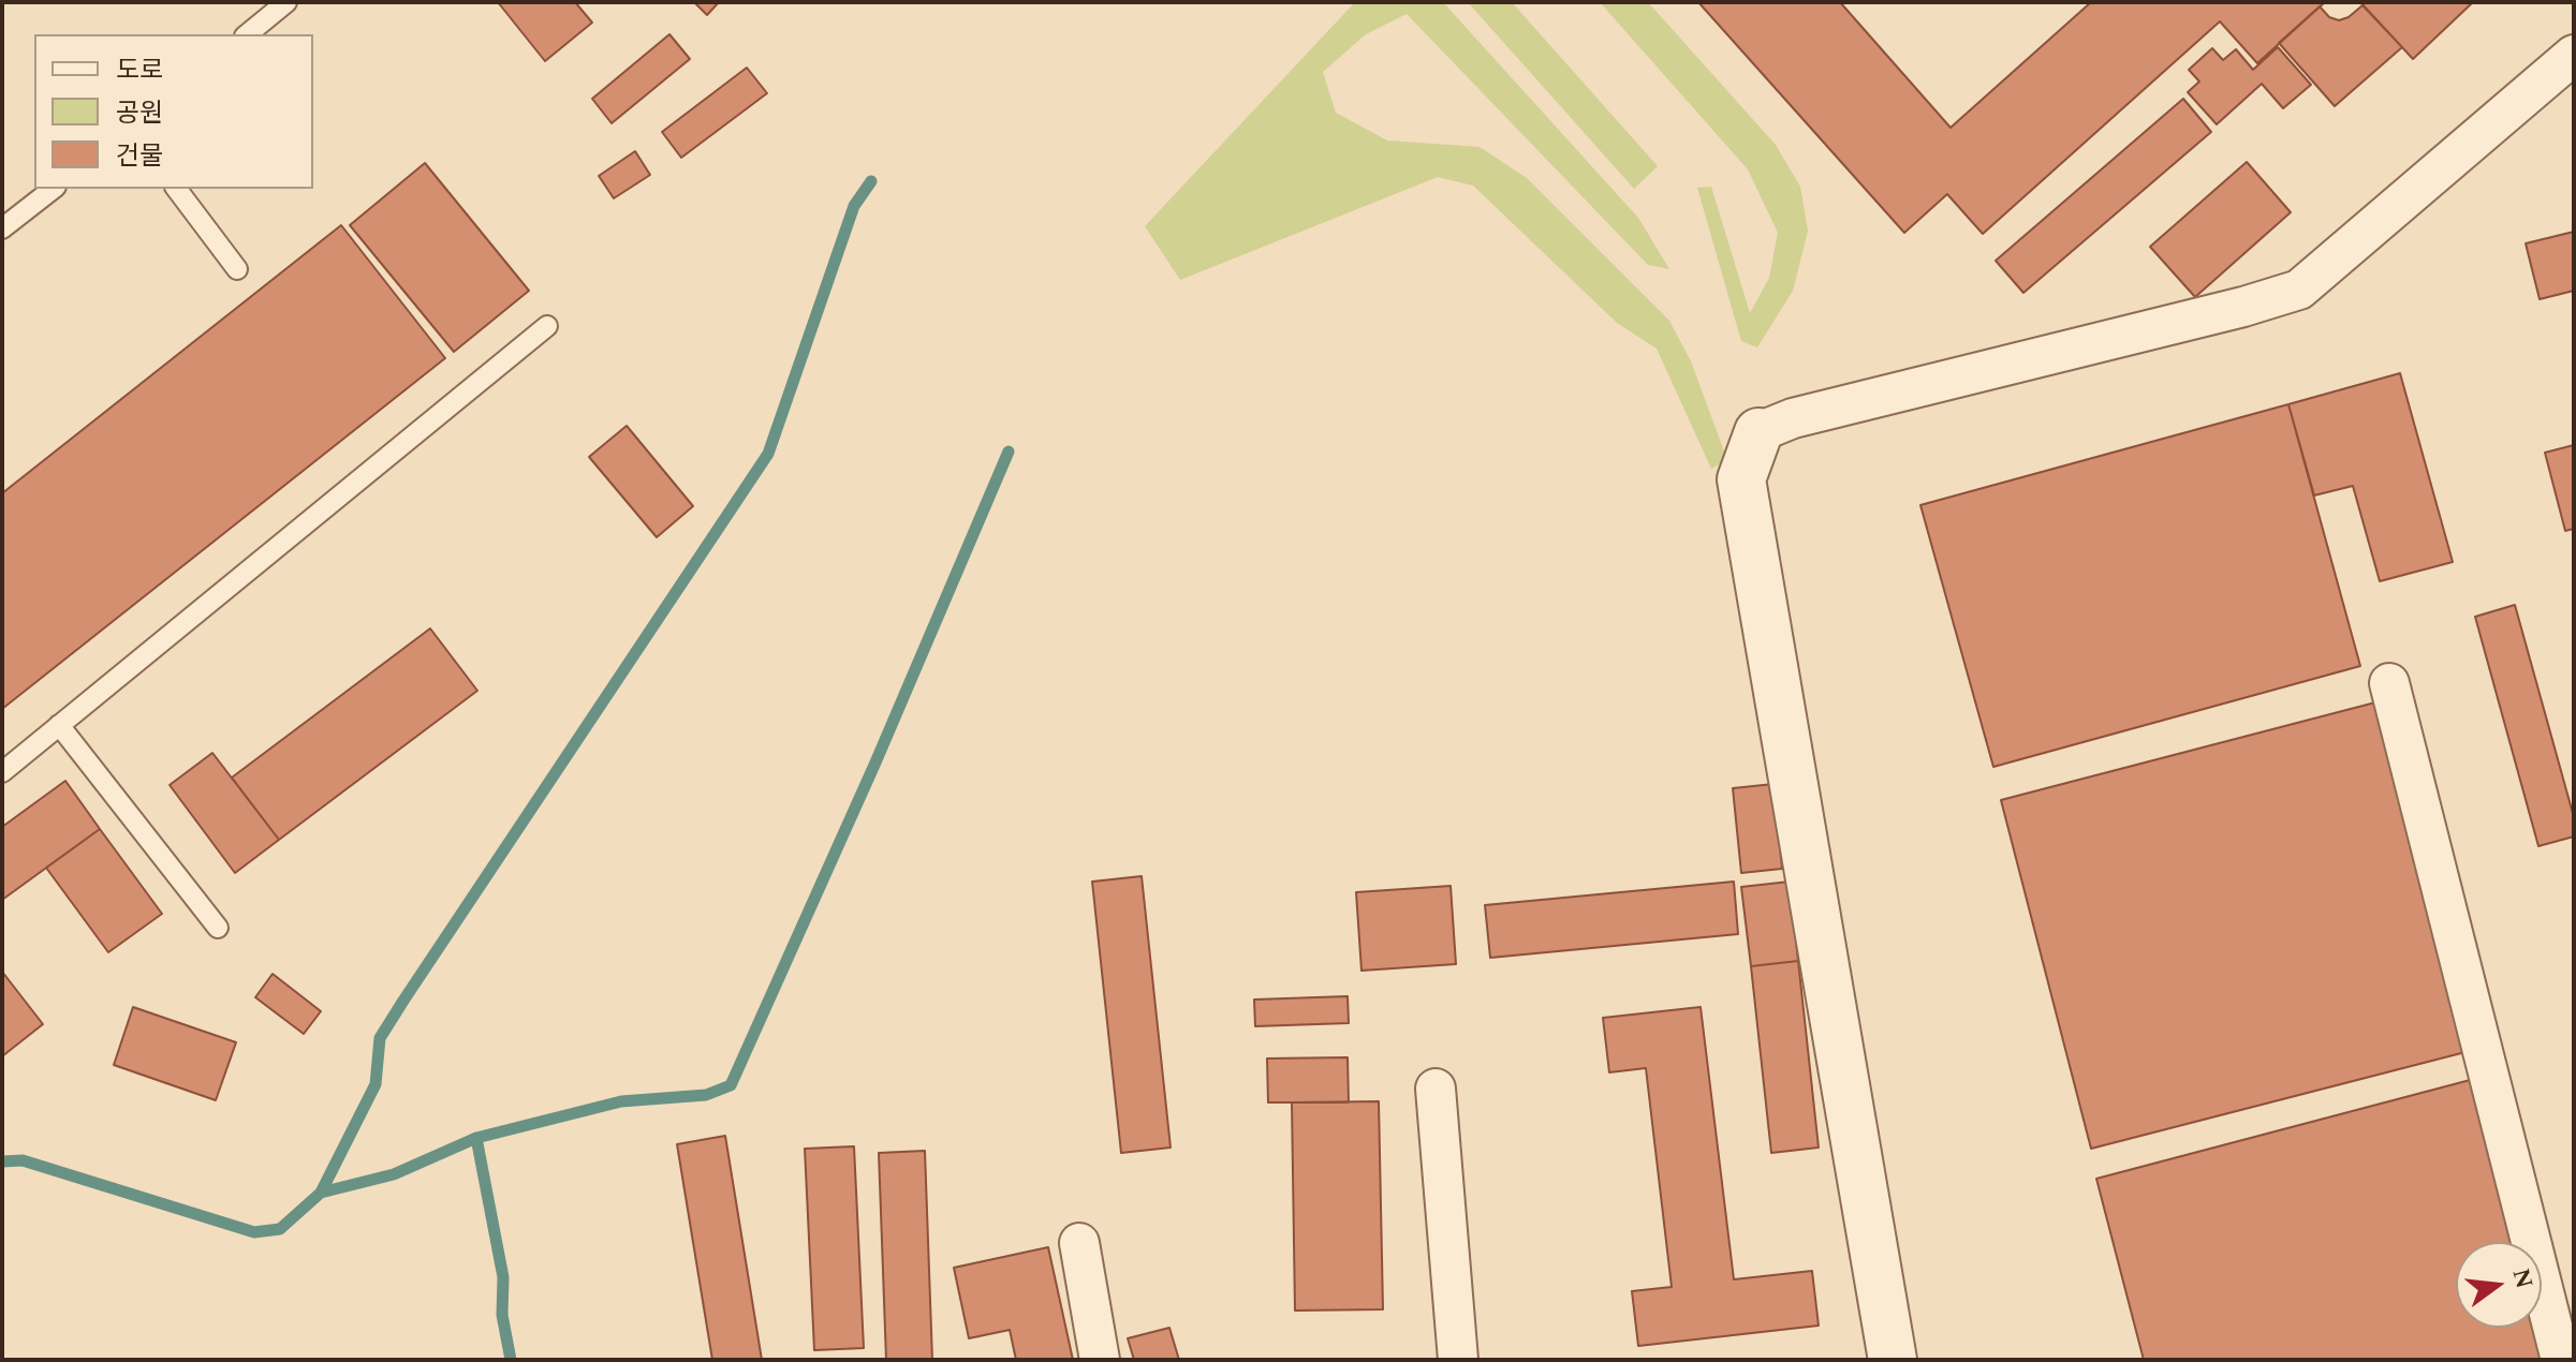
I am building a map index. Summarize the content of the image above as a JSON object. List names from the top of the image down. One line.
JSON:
{"legend":["도로","공원","건물"],"north":"right"}
